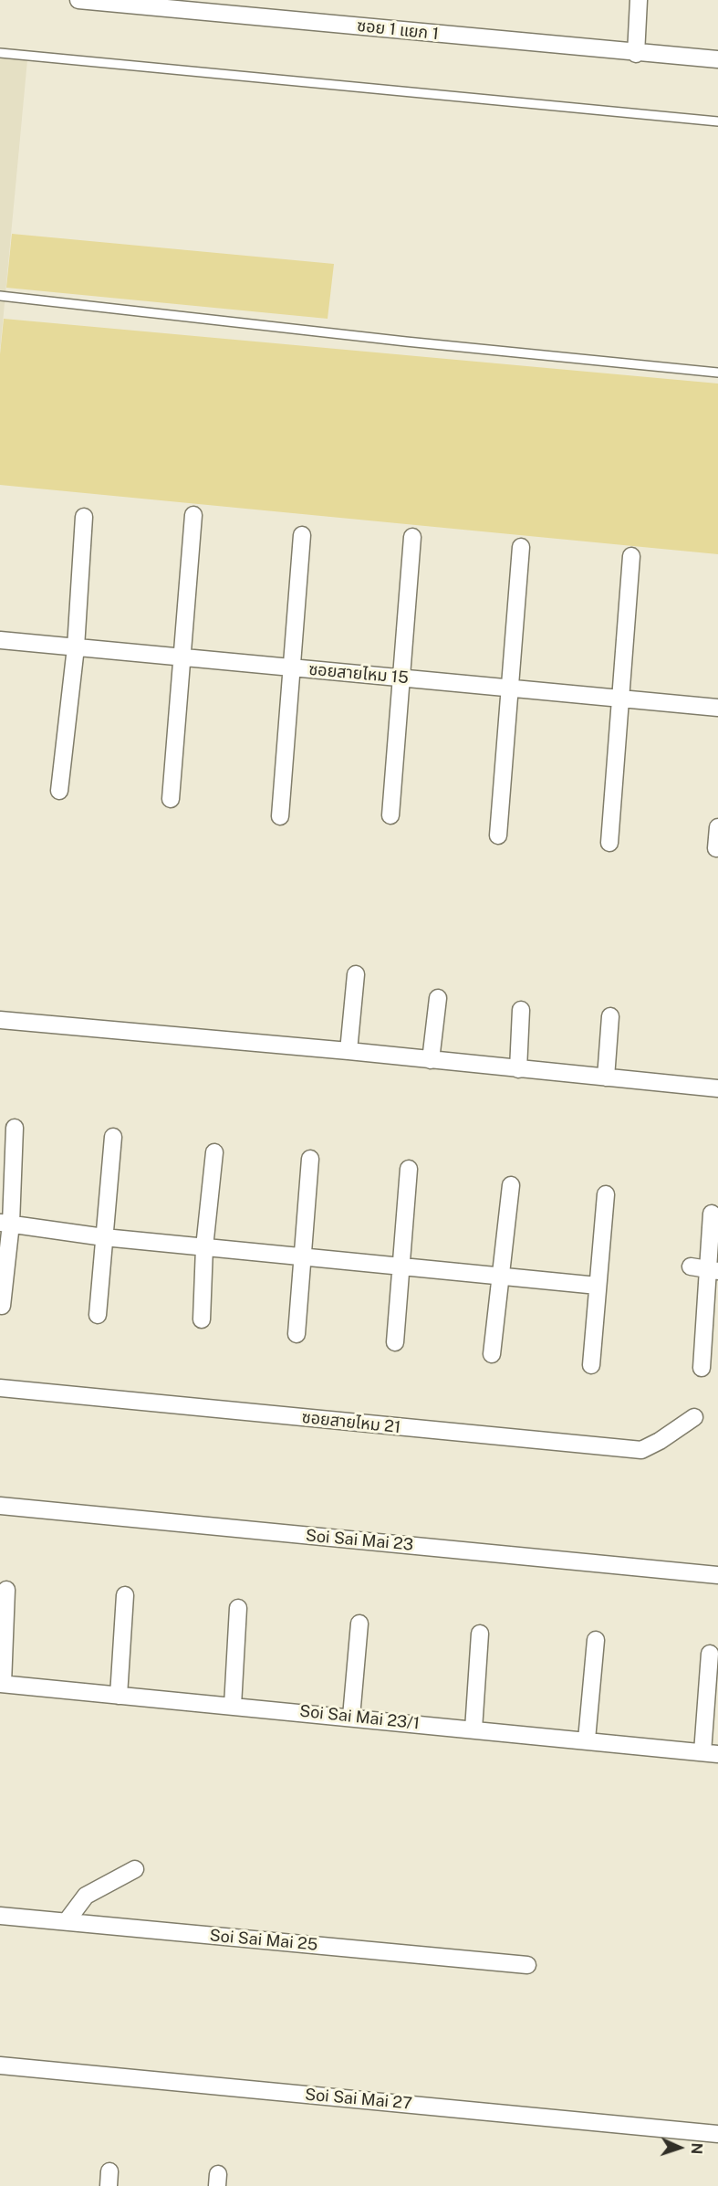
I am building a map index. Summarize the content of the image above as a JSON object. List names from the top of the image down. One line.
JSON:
{"streets":{"street":["ซอย 1 แยก 1","ซอยสายไหม 15","ซอยสายไหม 21","Soi Sai Mai 23","Soi Sai Mai 23/1","Soi Sai Mai 25","Soi Sai Mai 27"]},"north":"right"}
